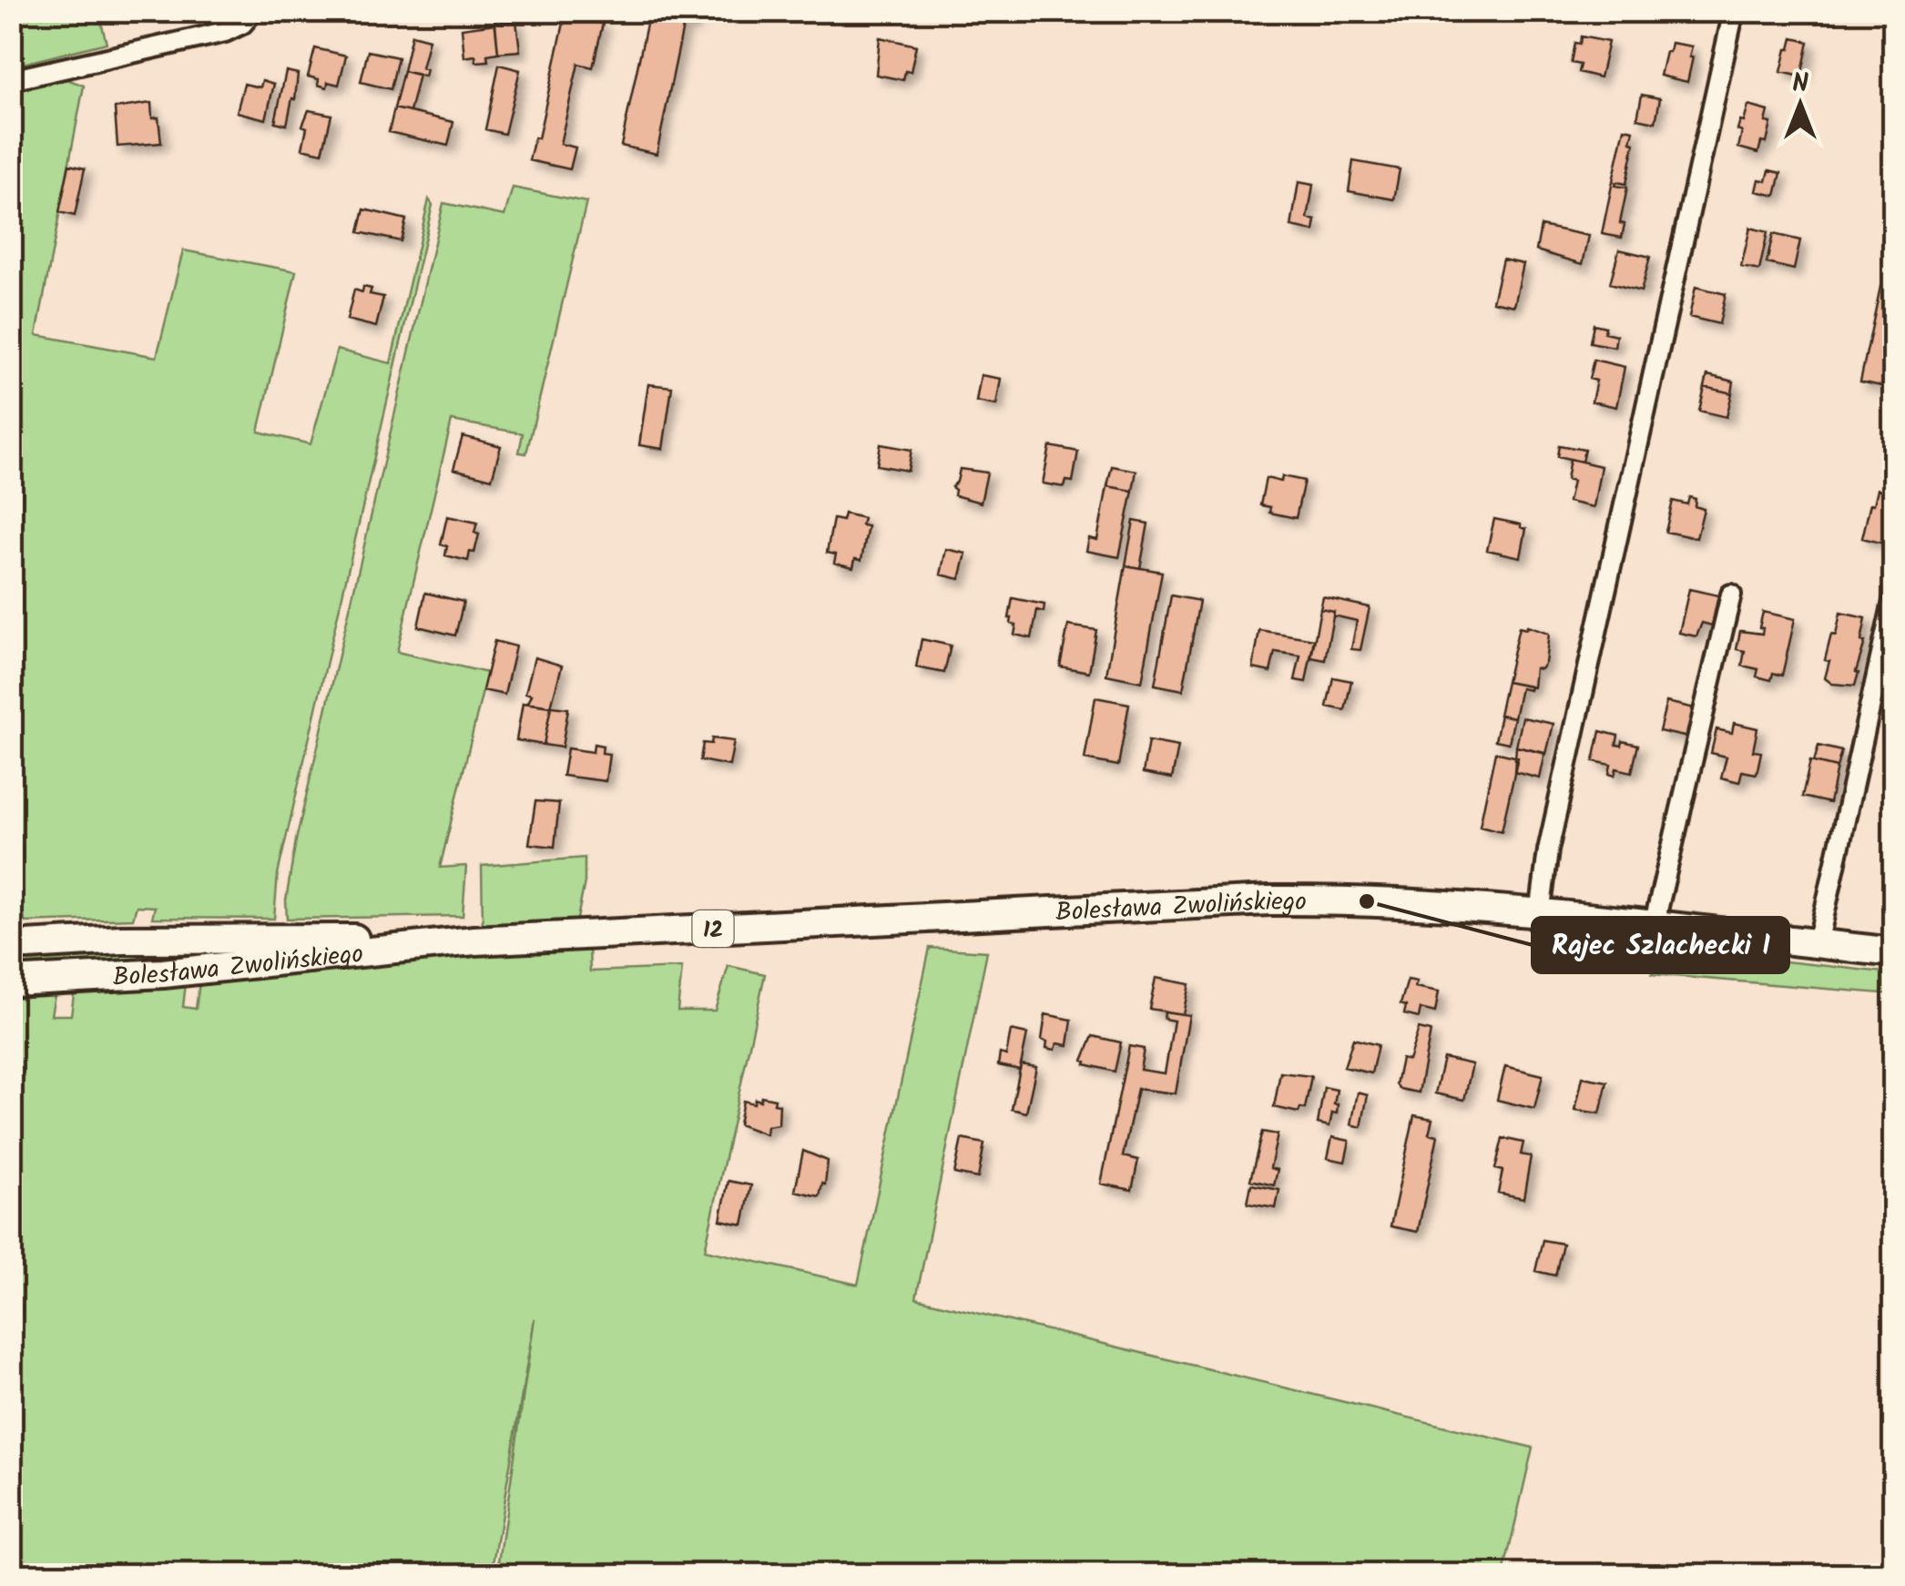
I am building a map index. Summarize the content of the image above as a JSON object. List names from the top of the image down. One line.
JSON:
{"streets":{"main road":["Bolesława Zwolińskiego","12"]},"places":["Rajec Szlachecki I"],"north":"top"}
